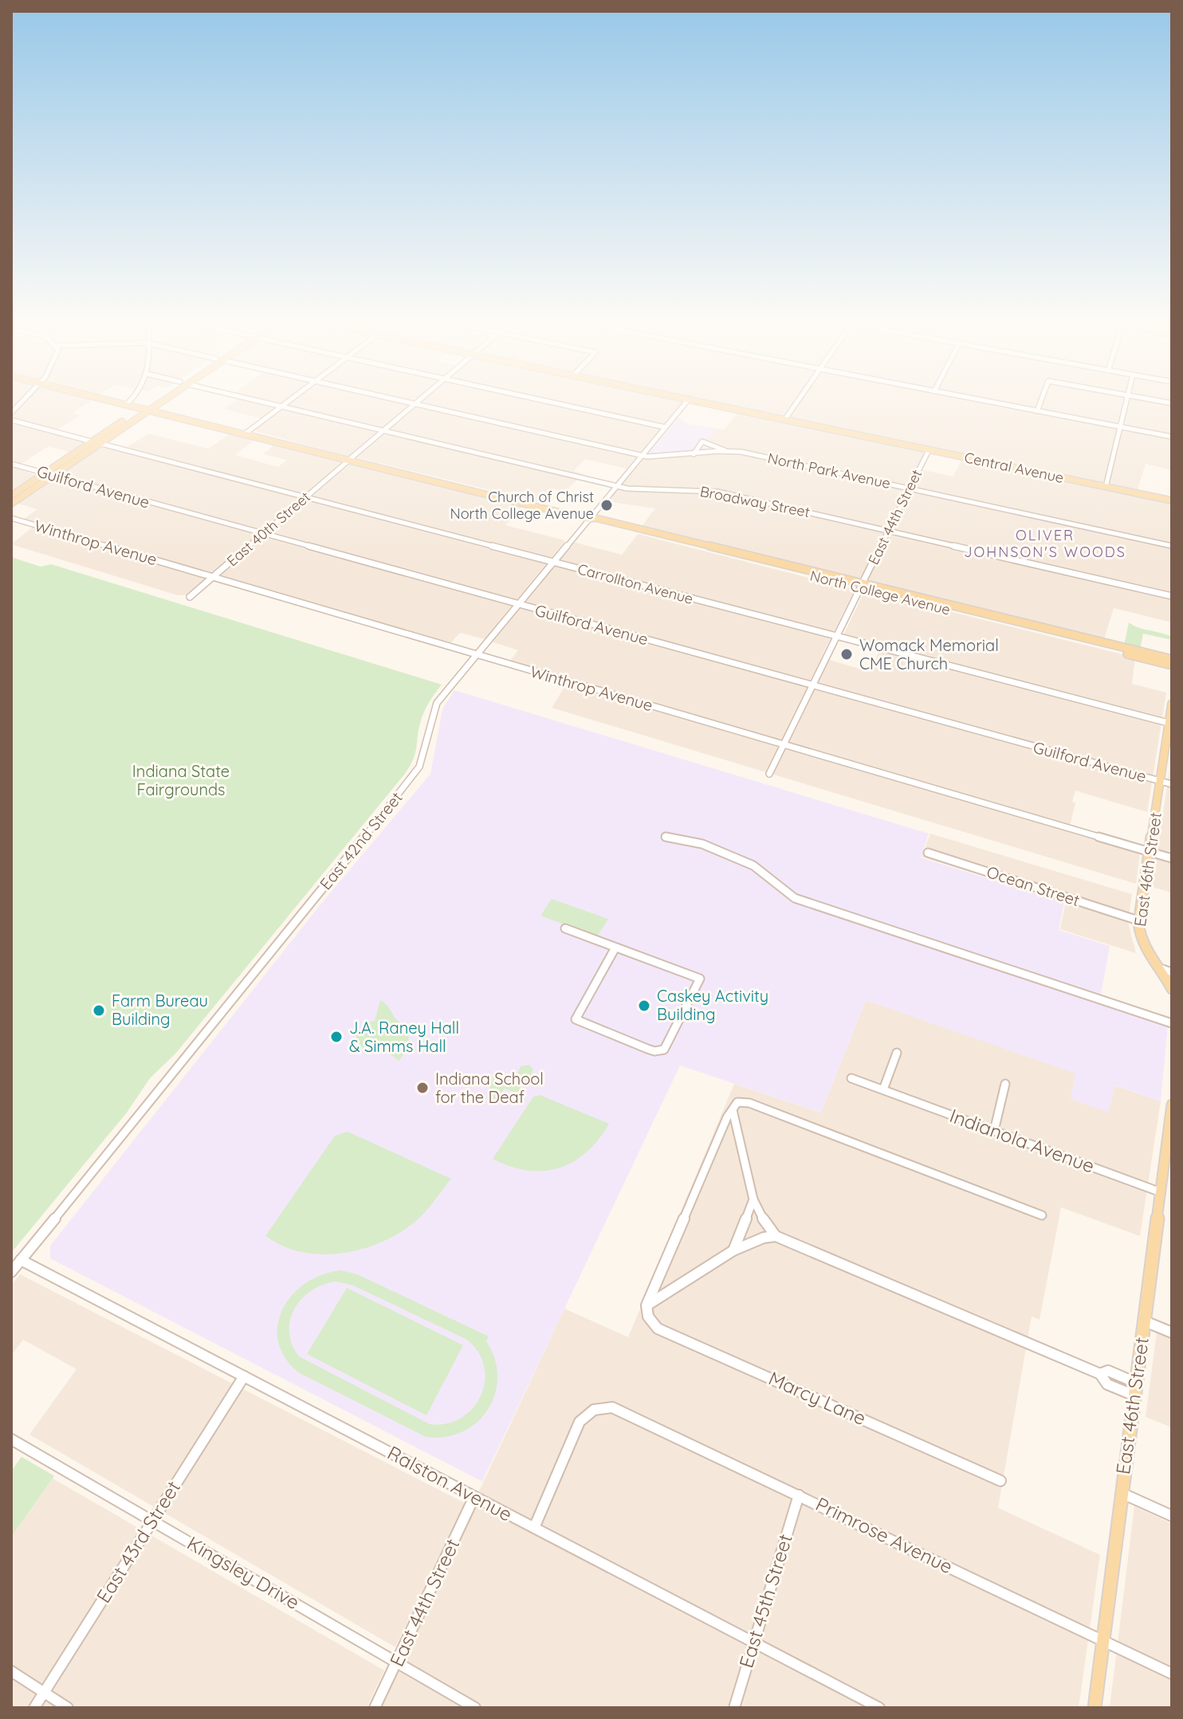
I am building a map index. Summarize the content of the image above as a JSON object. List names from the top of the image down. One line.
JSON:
{"streets":{"main road":["Central Avenue","North College Avenue","East 46th Street"],"street":["North Park Avenue","Guilford Avenue","Broadway Street","East 44th Street","East 40th Street","Winthrop Avenue","Carrollton Avenue","East 42nd Street","Ocean Street","Indianola Avenue","Marcy Lane","Ralston Avenue","Primrose Avenue","East 43rd Street","Kingsley Drive","East 45th Street"]},"crossings":[["Central Avenue","East 44th Street"],["North Park Avenue","East 44th Street"],["North Park Avenue","East 42nd Street"],["Guilford Avenue","East 44th Street"],["Guilford Avenue","East 40th Street"],["Guilford Avenue","East 42nd Street"],["Guilford Avenue","East 46th Street"],["Broadway Street","East 44th Street"],["Broadway Street","East 40th Street"],["Broadway Street","East 42nd Street"],["East 44th Street","Winthrop Avenue"],["East 44th Street","Carrollton Avenue"],["East 44th Street","North College Avenue"],["East 44th Street","Ralston Avenue"],["East 44th Street","Kingsley Drive"],["East 40th Street","Winthrop Avenue"],["East 40th Street","Carrollton Avenue"],["East 40th Street","North College Avenue"],["Winthrop Avenue","East 42nd Street"],["Winthrop Avenue","East 46th Street"],["Carrollton Avenue","East 42nd Street"],["Carrollton Avenue","East 46th Street"],["North College Avenue","East 42nd Street"],["East 42nd Street","Ralston Avenue"],["East 46th Street","Ocean Street"],["East 46th Street","Indianola Avenue"],["East 46th Street","Primrose Avenue"],["Ralston Avenue","Primrose Avenue"],["Ralston Avenue","East 43rd Street"],["Ralston Avenue","East 45th Street"],["Primrose Avenue","East 45th Street"],["East 43rd Street","Kingsley Drive"]],"districts":["OLIVER JOHNSON'S WOODS"],"parks":["Indiana State Fairgrounds"],"places":["Church of Christ North College Avenue","Womack Memorial CME Church","Caskey Activity Building","Farm Bureau Building","J.A. Raney Hall & Simms Hall","Indiana School for the Deaf"]}
